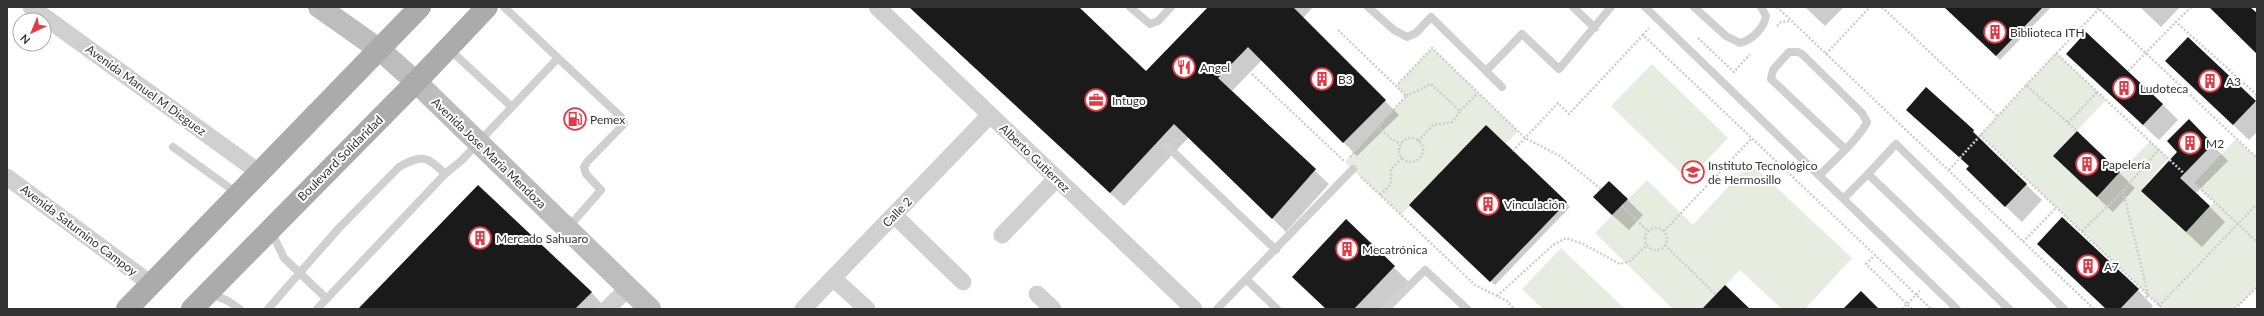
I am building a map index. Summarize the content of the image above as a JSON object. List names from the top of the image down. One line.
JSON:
{"streets":{"main road":["Boulevard Solidaridad"],"street":["Avenida Manuel M Dieguez","Avenida Jose Maria Mendoza","Alberto Gutierrez","Calle 2","Avenida Saturnino Campoy"]},"crossings":[["Avenida Jose Maria Mendoza","Boulevard Solidaridad"],["Alberto Gutierrez","Calle 2"]],"places":{"building":["Biblioteca ITH","B3","A3","Ludoteca","M2","Papelería","Vinculación","Mercado Sahuaro","Mecatrónica","A7"],"restaurant":["Angel"],"office":["Intugo"],"fuel station":["Pemex"],"school or university":["Instituto Tecnológico de Hermosillo"]},"north":"bottom left"}
